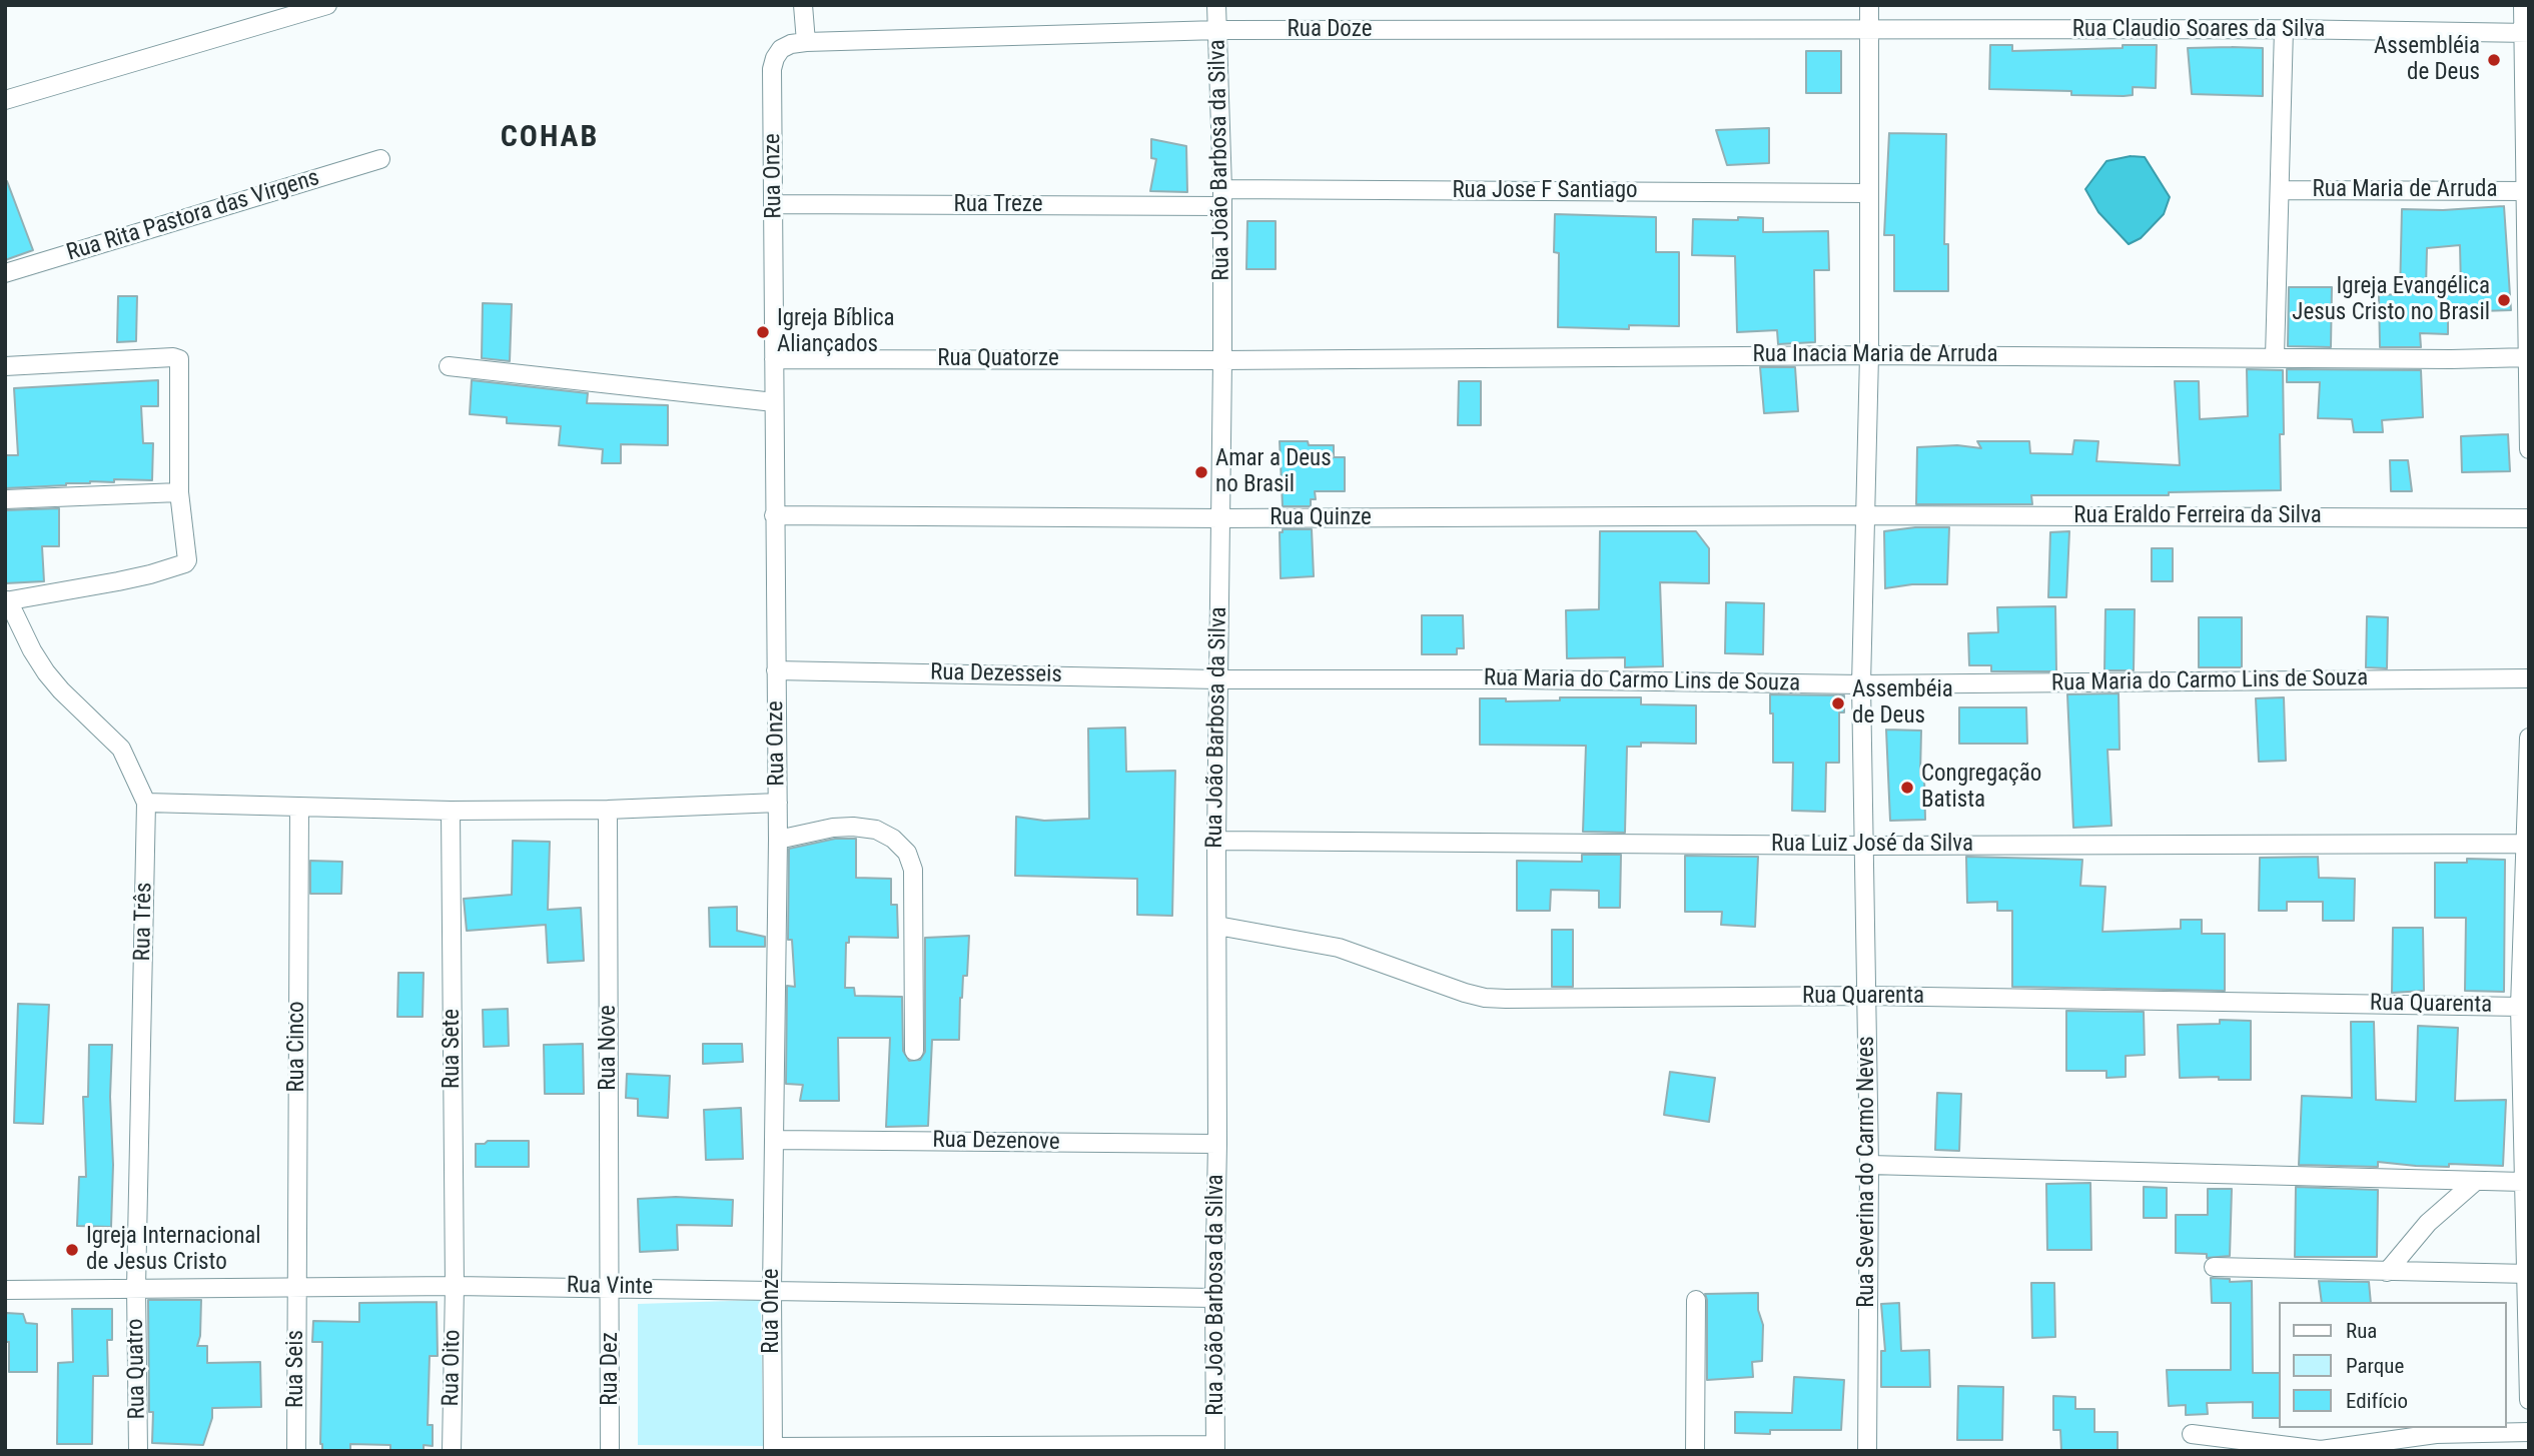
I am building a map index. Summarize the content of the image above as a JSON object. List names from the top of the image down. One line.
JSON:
{"streets":{"street":["Rua Doze","Rua Claudio Soares da Silva","Rua João Barbosa da Silva","Rua Onze","Rua Maria de Arruda","Rua Jose F Santiago","Rua Treze","Rua Rita Pastora das Virgens","Rua Inacia Maria de Arruda","Rua Quatorze","Rua Eraldo Ferreira da Silva","Rua Quinze","Rua Dezesseis","Rua Maria do Carmo Lins de Souza","Rua Luiz José da Silva","Rua Três","Rua Quarenta","Rua Cinco","Rua Nove","Rua Sete","Rua Dezenove","Rua Severina do Carmo Neves","Rua Vinte","Rua Oito","Rua Quatro","Rua Seis","Rua Dez"]},"crossings":[["Rua Doze","Rua Claudio Soares da Silva"],["Rua Doze","Rua João Barbosa da Silva"],["Rua Doze","Rua Onze"],["Rua Doze","Rua Severina do Carmo Neves"],["Rua Claudio Soares da Silva","Rua Severina do Carmo Neves"],["Rua João Barbosa da Silva","Rua Jose F Santiago"],["Rua João Barbosa da Silva","Rua Treze"],["Rua João Barbosa da Silva","Rua Inacia Maria de Arruda"],["Rua João Barbosa da Silva","Rua Quatorze"],["Rua João Barbosa da Silva","Rua Quinze"],["Rua João Barbosa da Silva","Rua Dezesseis"],["Rua João Barbosa da Silva","Rua Maria do Carmo Lins de Souza"],["Rua João Barbosa da Silva","Rua Luiz José da Silva"],["Rua João Barbosa da Silva","Rua Quarenta"],["Rua João Barbosa da Silva","Rua Dezenove"],["Rua João Barbosa da Silva","Rua Vinte"],["Rua Onze","Rua Treze"],["Rua Onze","Rua Quatorze"],["Rua Onze","Rua Quinze"],["Rua Onze","Rua Dezesseis"],["Rua Onze","Rua Dezenove"],["Rua Onze","Rua Vinte"],["Rua Jose F Santiago","Rua Treze"],["Rua Jose F Santiago","Rua Severina do Carmo Neves"],["Rua Inacia Maria de Arruda","Rua Quatorze"],["Rua Inacia Maria de Arruda","Rua Severina do Carmo Neves"],["Rua Eraldo Ferreira da Silva","Rua Quinze"],["Rua Eraldo Ferreira da Silva","Rua Severina do Carmo Neves"],["Rua Quinze","Rua Severina do Carmo Neves"],["Rua Dezesseis","Rua Maria do Carmo Lins de Souza"],["Rua Maria do Carmo Lins de Souza","Rua Severina do Carmo Neves"],["Rua Luiz José da Silva","Rua Severina do Carmo Neves"],["Rua Três","Rua Vinte"],["Rua Três","Rua Quatro"],["Rua Quarenta","Rua Severina do Carmo Neves"],["Rua Cinco","Rua Vinte"],["Rua Cinco","Rua Seis"],["Rua Nove","Rua Vinte"],["Rua Nove","Rua Dez"],["Rua Sete","Rua Vinte"],["Rua Sete","Rua Oito"],["Rua Vinte","Rua Oito"],["Rua Vinte","Rua Quatro"],["Rua Vinte","Rua Seis"],["Rua Vinte","Rua Dez"]],"districts":["COHAB"],"places":["Assembléia de Deus","Igreja Evangélica Jesus Cristo no Brasil","Igreja Bíblica Aliançados","Amar a Deus no Brasil","Assembéia de Deus","Congregação Batista","Igreja Internacional de Jesus Cristo"],"legend":["Rua","Parque","Edifício"]}
